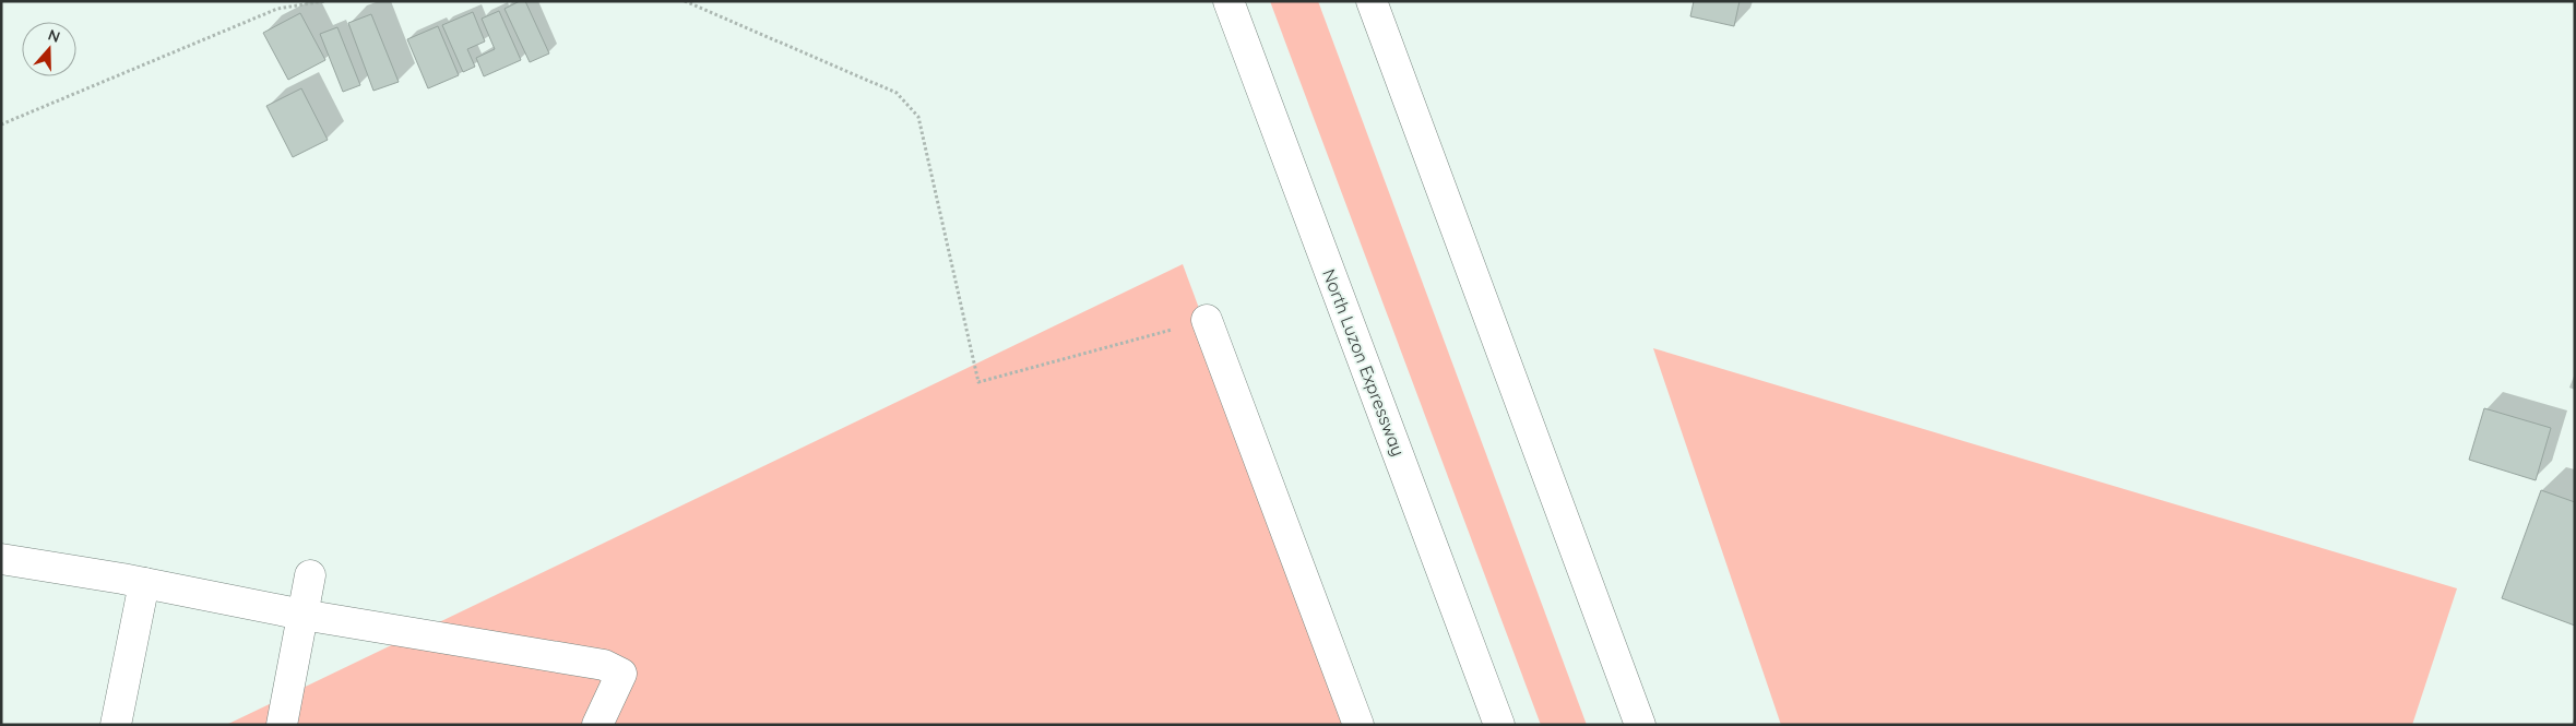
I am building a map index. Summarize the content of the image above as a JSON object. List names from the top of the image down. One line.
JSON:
{"streets":{"main road":["North Luzon Expressway"]},"north":"top"}
